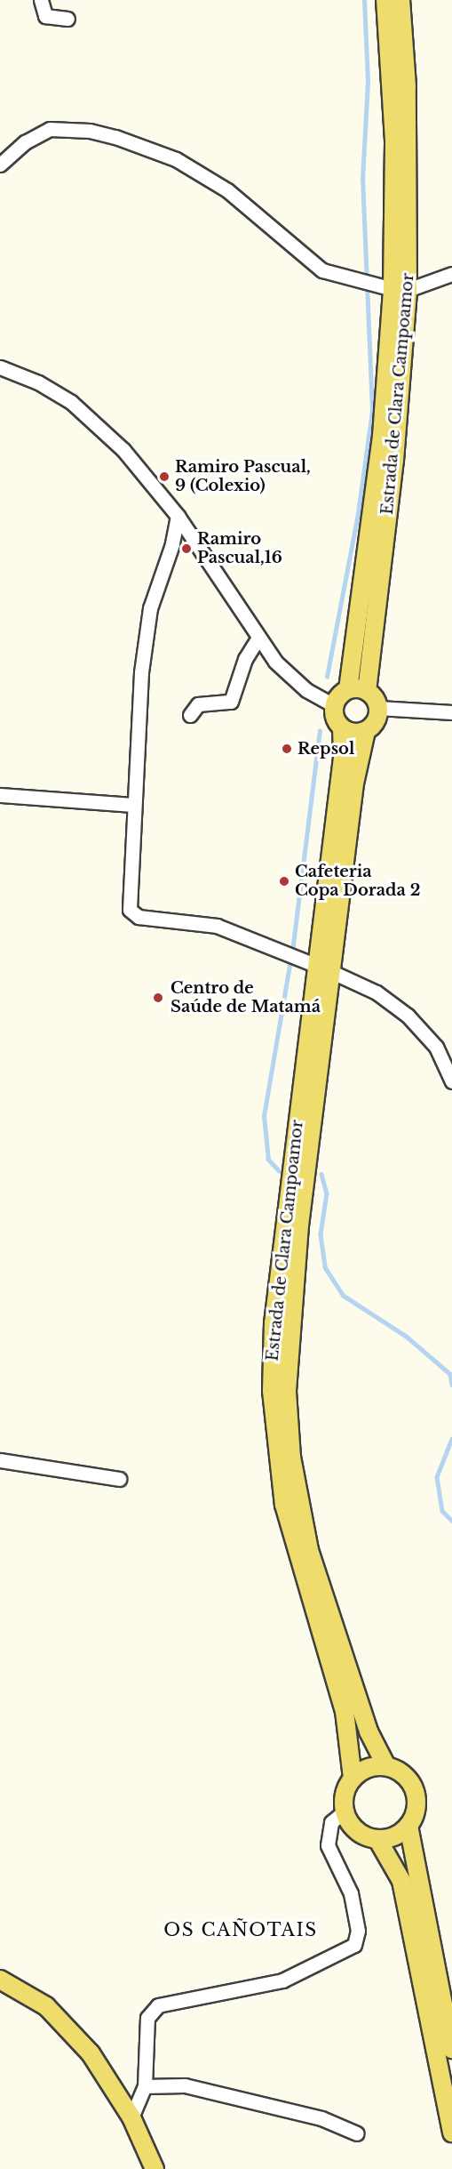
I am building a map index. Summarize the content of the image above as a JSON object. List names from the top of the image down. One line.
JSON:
{"streets":{"main road":["Estrada de Clara Campoamor"]},"districts":["OS CAÑOTAIS"],"places":["Ramiro Pascual, 9 (Colexio)","Ramiro Pascual,16","Repsol","Cafeteria Copa Dorada 2","Centro de Saúde de Matamá"]}
